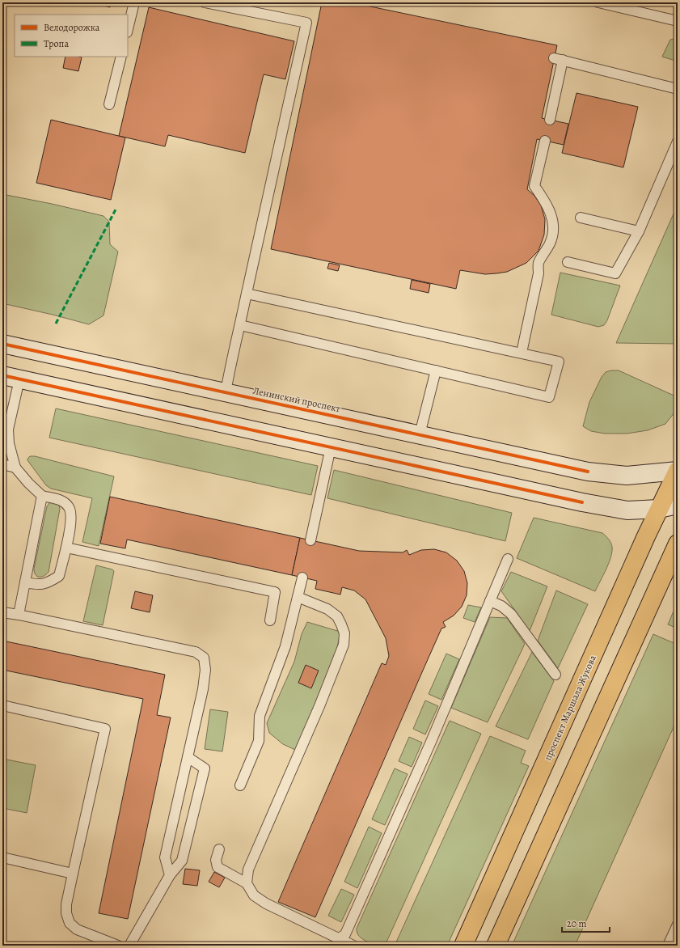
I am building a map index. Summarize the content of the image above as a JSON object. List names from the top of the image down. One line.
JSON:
{"streets":{"main road":["Ленинский проспект","проспект Маршала Жукова"]},"crossings":[["Ленинский проспект","проспект Маршала Жукова"]],"legend":["Велодорожка","Тропа"],"scale_bar":"20 m"}
